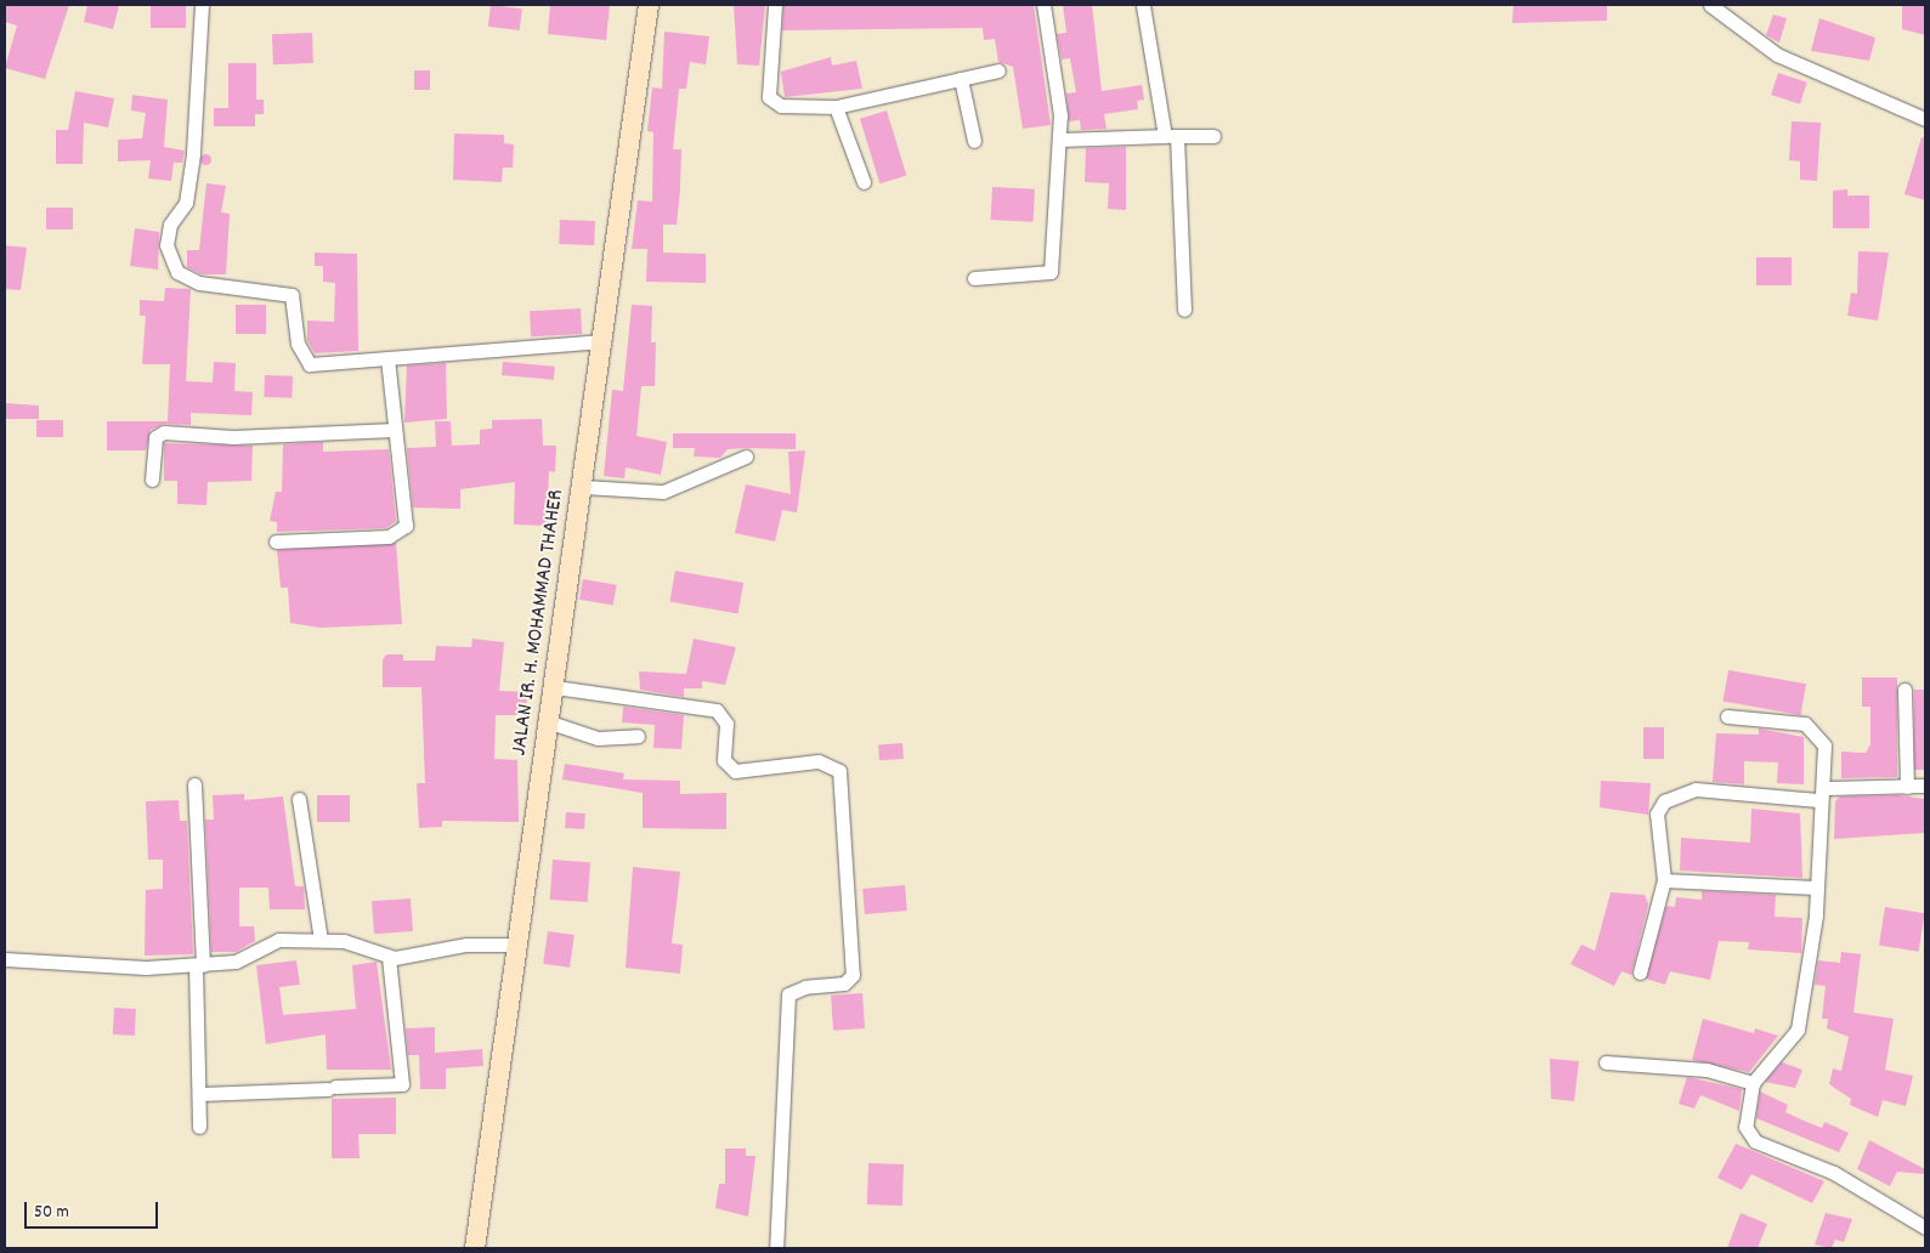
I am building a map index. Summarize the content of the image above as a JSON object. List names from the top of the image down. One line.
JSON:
{"streets":{"main road":["JALAN IR. H. MOHAMMAD THAHER"]},"scale_bar":"50 m"}
